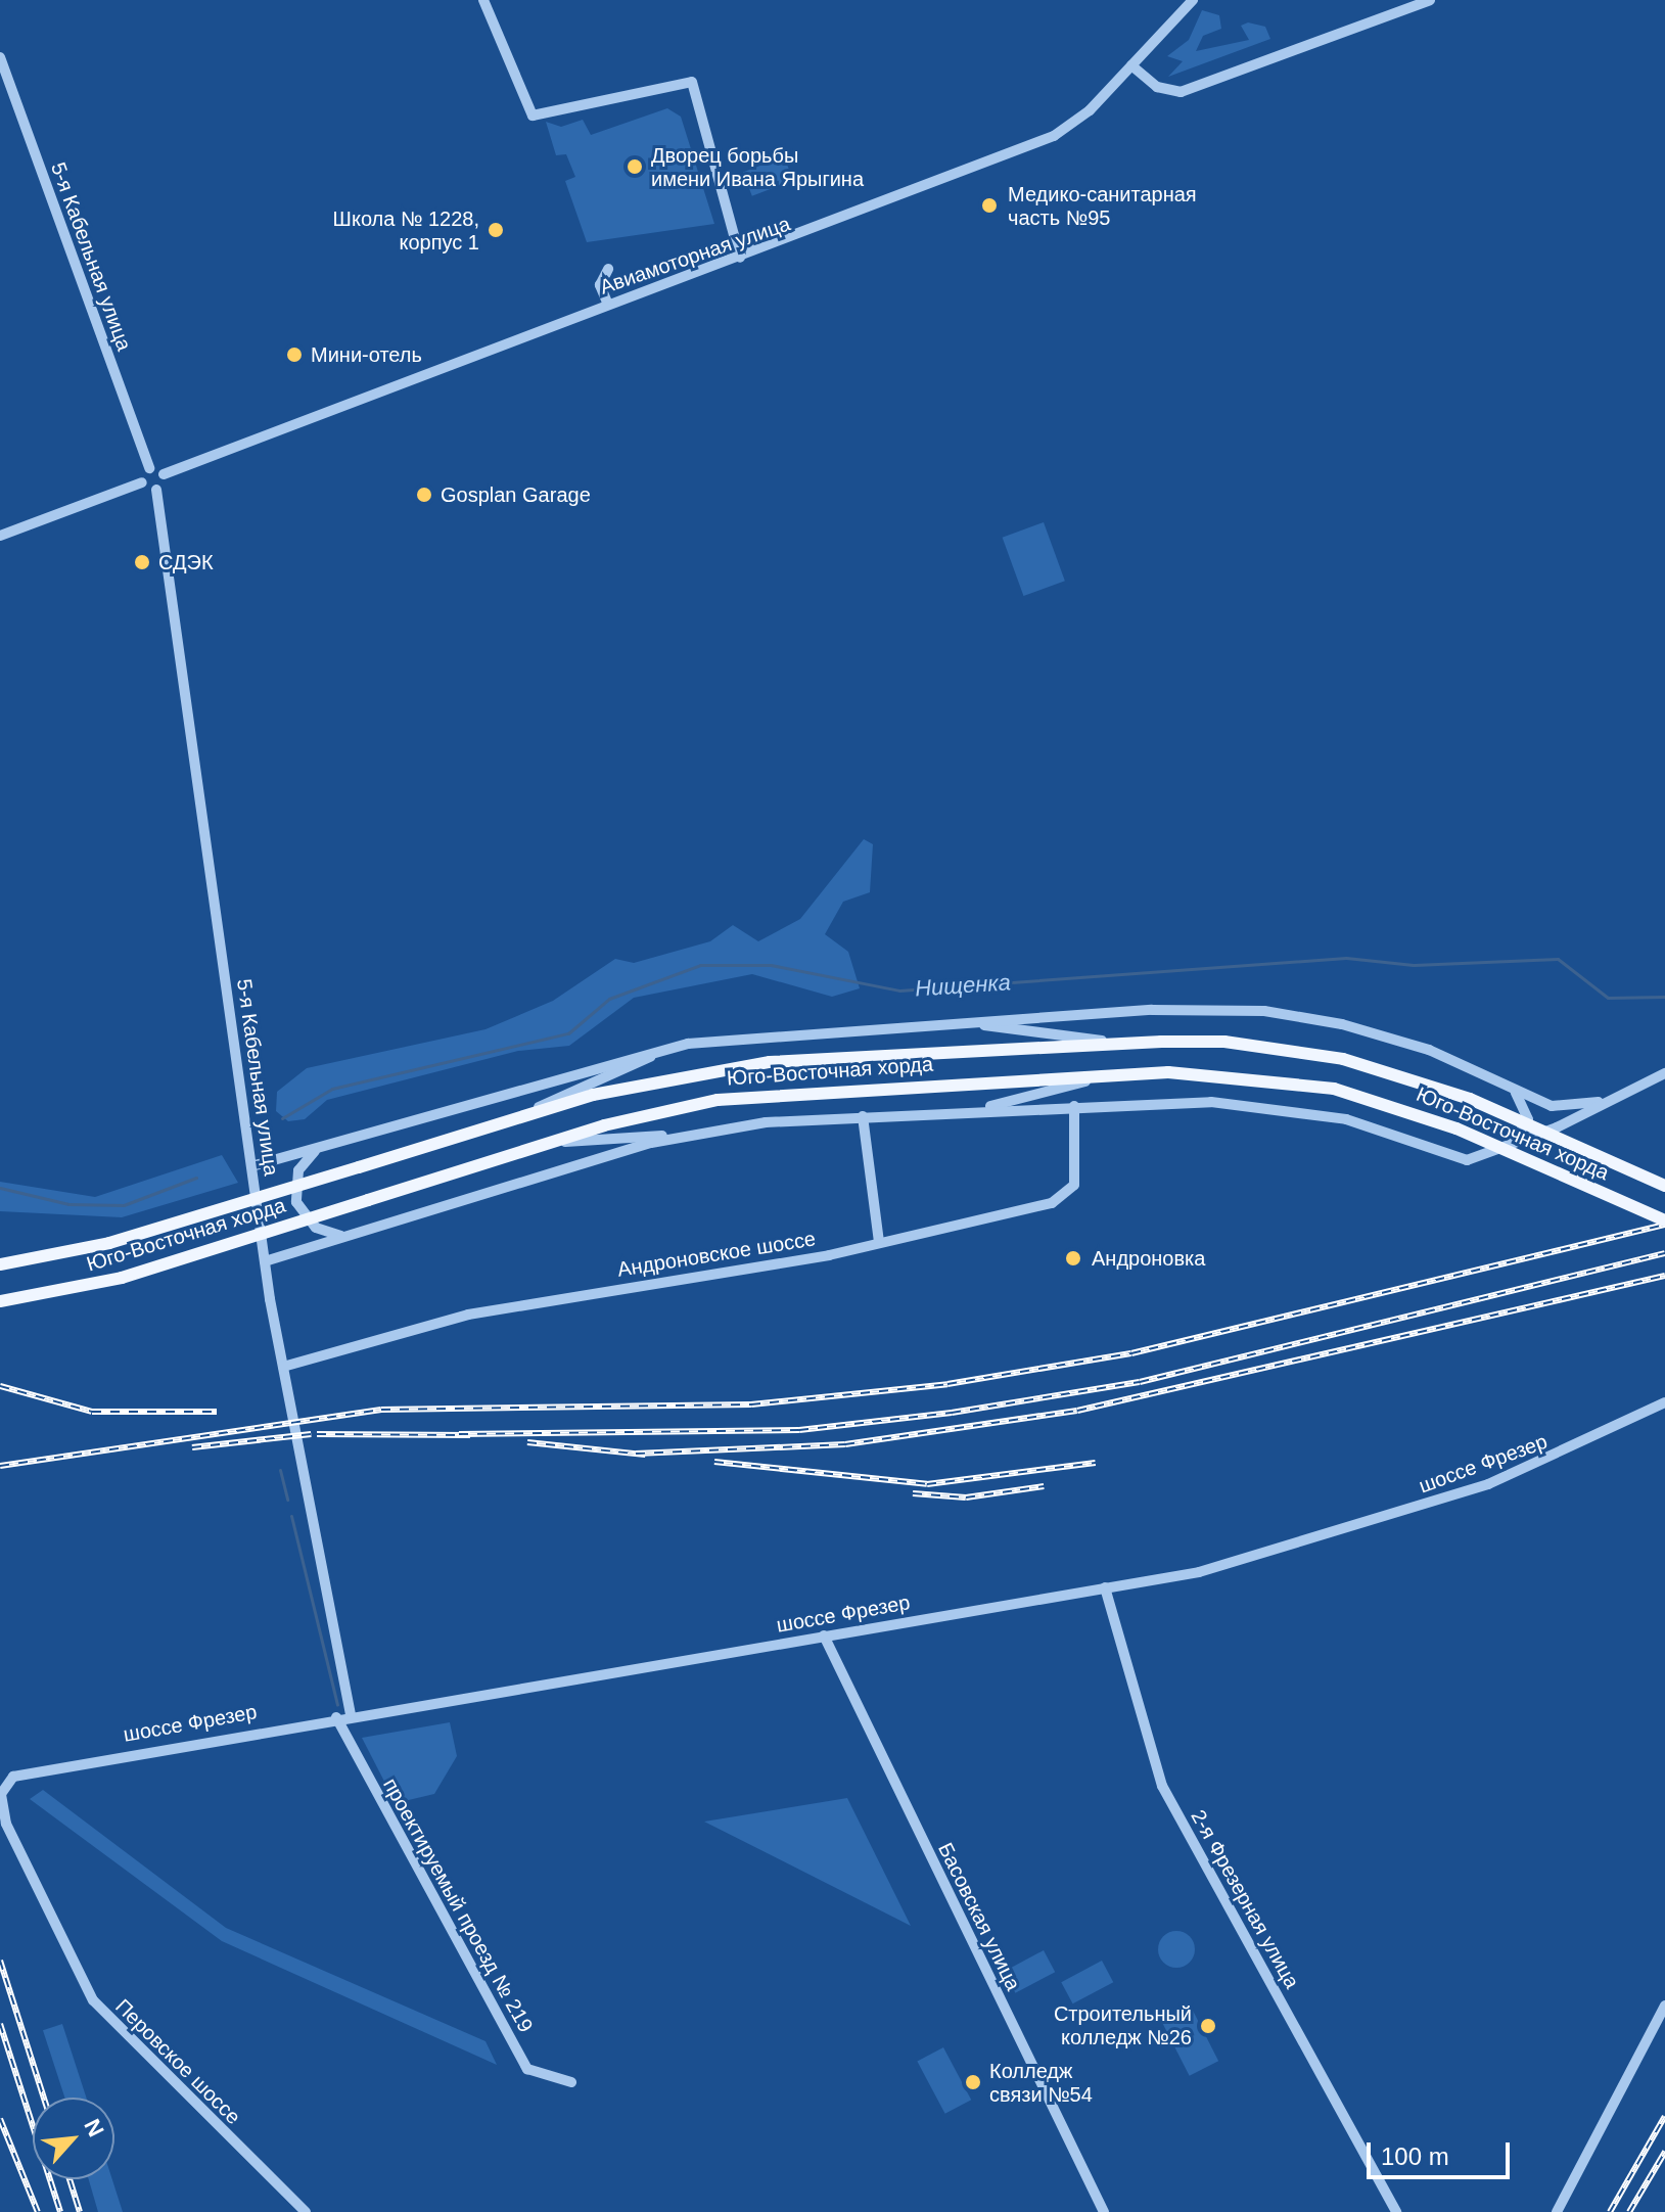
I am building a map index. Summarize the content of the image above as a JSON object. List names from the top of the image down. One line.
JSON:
{"streets":{"main road":["Юго-Восточная хорда"],"street":["Авиамоторная улица","5-я Кабельная улица","Андроновское шоссе","шоссе Фрезер","2-я Фрезерная улица","проектируемый проезд № 219","Басовская улица","Перовское шоссе"]},"crossings":[["5-я Кабельная улица","Андроновское шоссе"],["5-я Кабельная улица","шоссе Фрезер"],["шоссе Фрезер","2-я Фрезерная улица"],["шоссе Фрезер","проектируемый проезд № 219"],["шоссе Фрезер","Басовская улица"],["шоссе Фрезер","Перовское шоссе"]],"water":["Нищенка"],"places":["Дворец борьбы имени Ивана Ярыгина","Медико-санитарная часть №95","Школа № 1228, корпус 1","Мини-отель","Gosplan Garage","СДЭК","Андроновка","Строительный колледж №26","Колледж связи №54"],"scale_bar":"100 m","north":"top right"}
